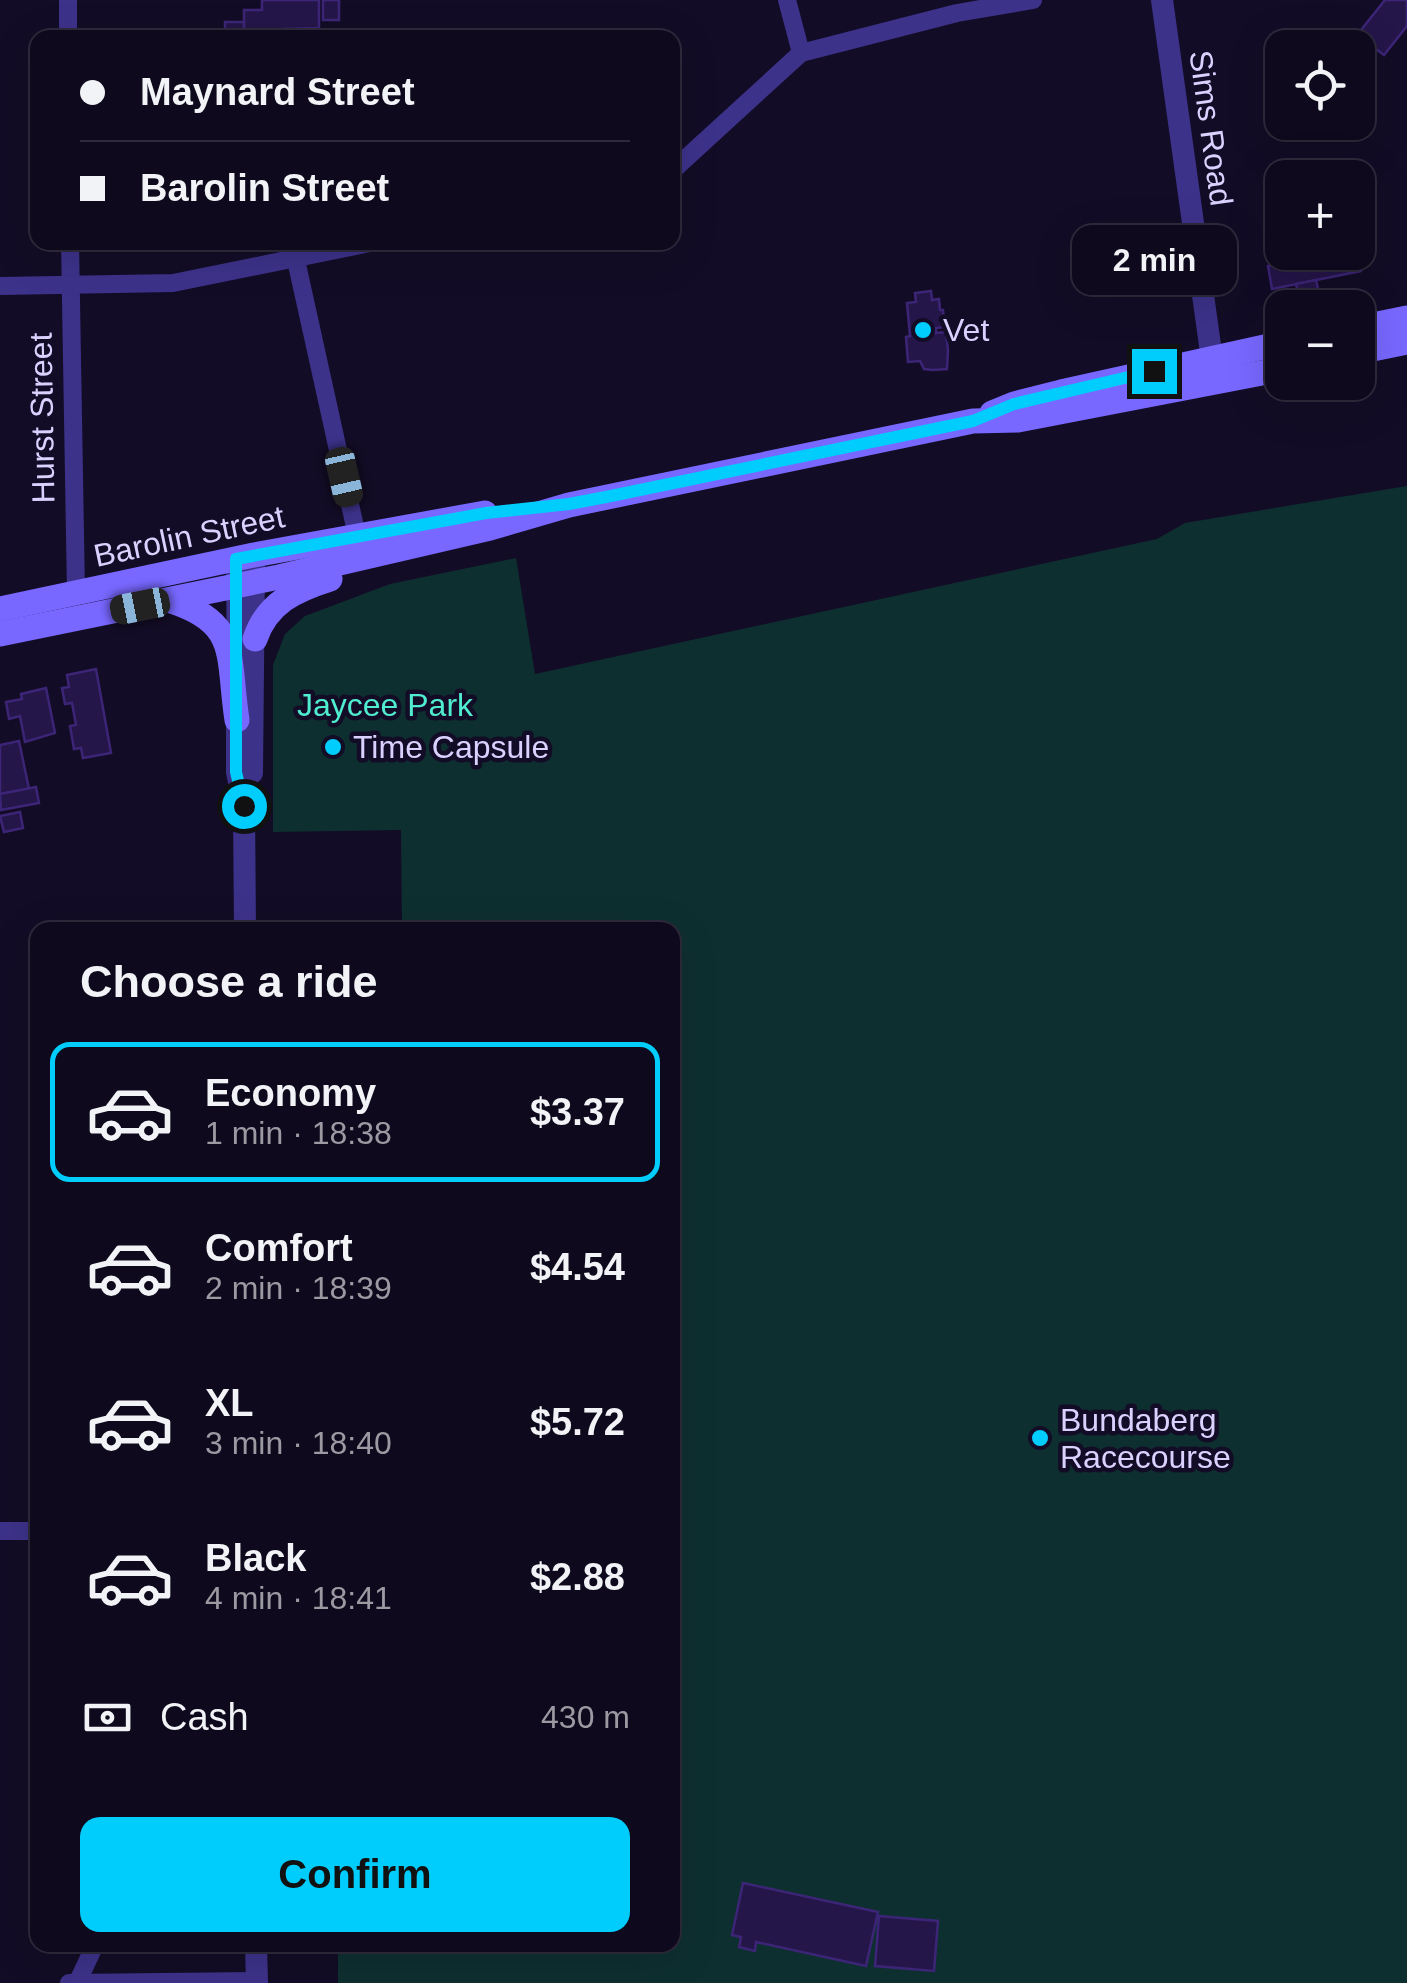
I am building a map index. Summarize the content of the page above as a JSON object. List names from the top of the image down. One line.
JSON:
{"streets":{"main road":["Barolin Street"],"street":["Sims Road","Hurst Street"]},"crossings":[["Sims Road","Barolin Street"],["Hurst Street","Barolin Street"]],"parks":["Jaycee Park"],"places":["Vet","Time Capsule","Bundaberg Racecourse"],"page":{"map_buttons":["+","−"],"banner":["Maynard Street","Barolin Street"],"bubble":"2 min","heading":"Choose a ride","list":[{"name":"Economy","note":"1 min · 18:38","value":"$3.37"},{"name":"Comfort","note":"2 min · 18:39","value":"$4.54"},{"name":"XL","note":"3 min · 18:40","value":"$5.72"},{"name":"Black","note":"4 min · 18:41","value":"$2.88"}],"pay":["Cash","430 m"],"buttons":"Confirm"}}
